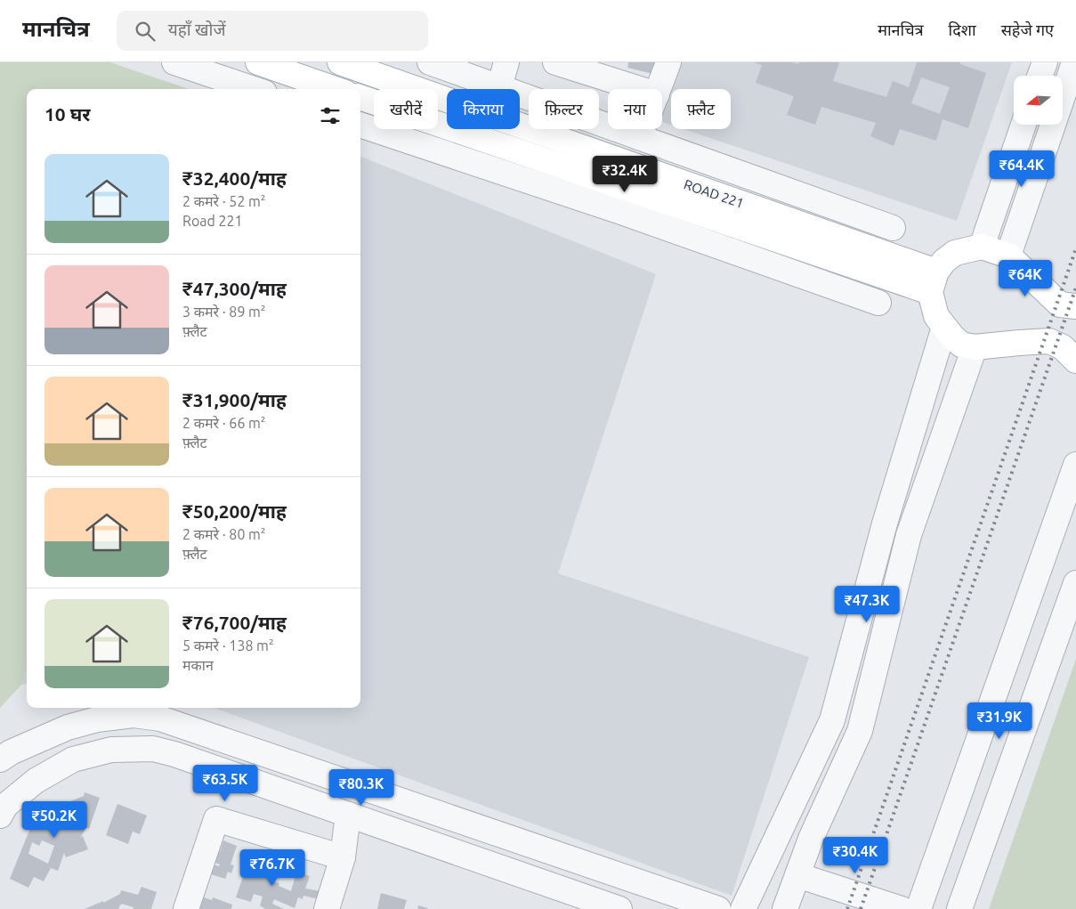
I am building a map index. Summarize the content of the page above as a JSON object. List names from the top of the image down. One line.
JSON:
{"streets":{"main road":["ROAD 221"]},"north":"left","page":{"header":"मानचित्र","search":"यहाँ खोजें","nav":["मानचित्र","दिशा","सहेजे गए"],"chip":["खरीदें","किराया","फ़िल्टर","नया","फ़्लैट"],"heading":"10 घर","list":[{"name":"₹32,400/माह","note":"2 कमरे · 52 m² · Road 221"},{"name":"₹47,300/माह","note":"3 कमरे · 89 m² · फ़्लैट"},{"name":"₹31,900/माह","note":"2 कमरे · 66 m² · फ़्लैट"},{"name":"₹50,200/माह","note":"2 कमरे · 80 m² · फ़्लैट"},{"name":"₹76,700/माह","note":"5 कमरे · 138 m² · मकान"}],"price":["₹64.4K","₹32.4K","₹64K","₹47.3K","₹31.9K","₹63.5K","₹80.3K","₹50.2K","₹30.4K","₹76.7K"]}}
